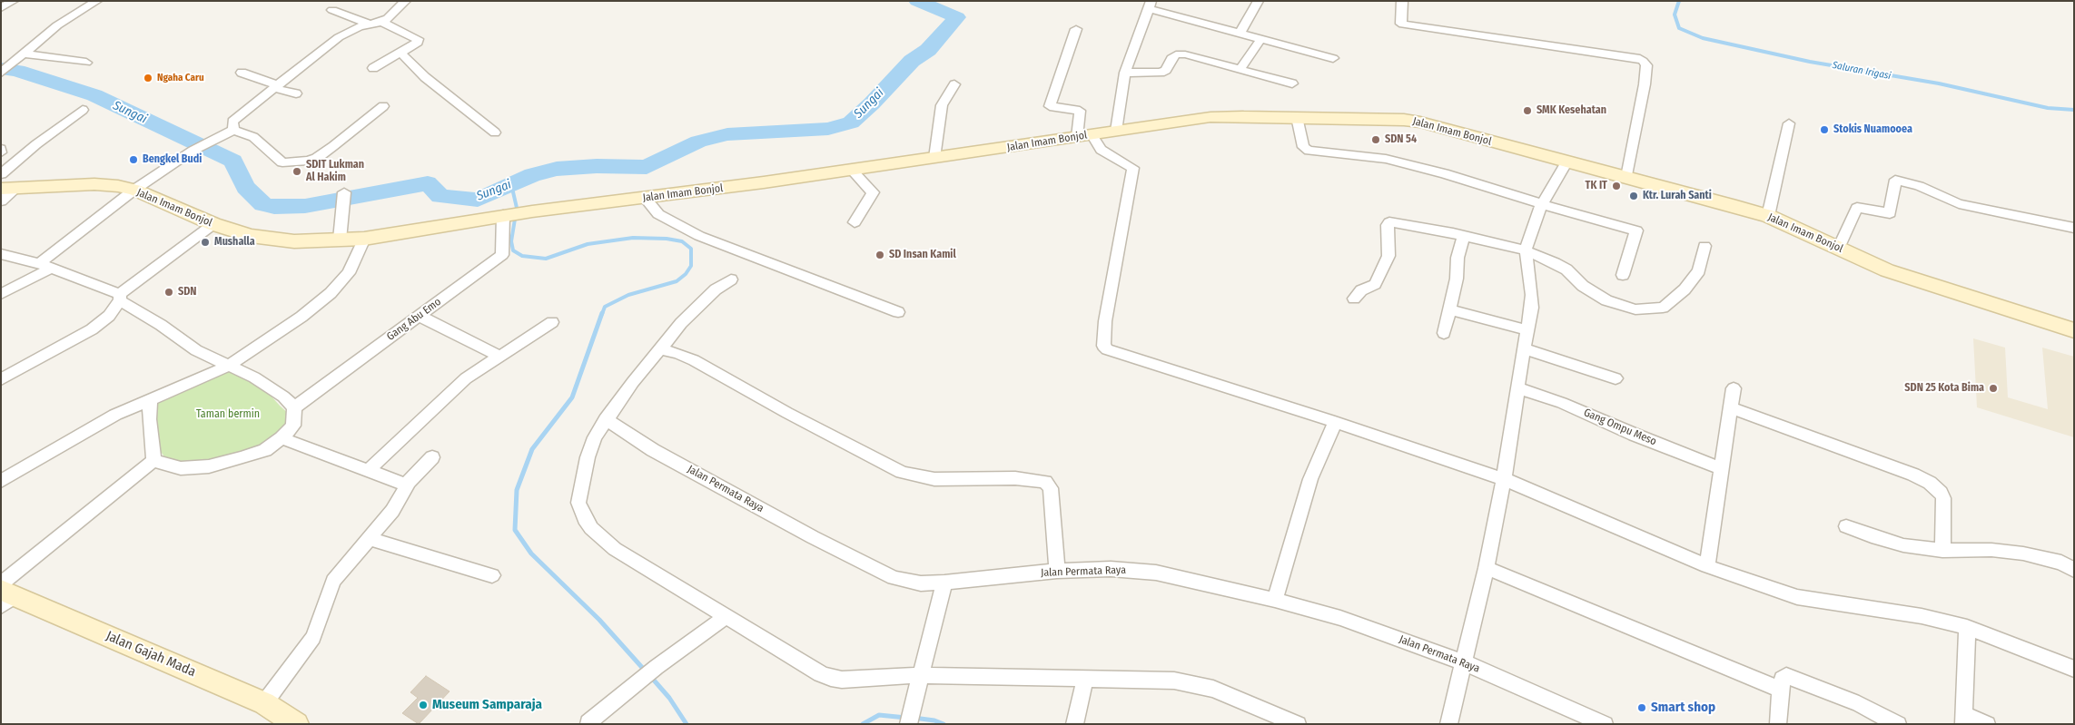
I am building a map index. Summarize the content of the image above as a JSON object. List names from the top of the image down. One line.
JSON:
{"streets":{"street":["Jalan Imam Bonjol","Gang Abu Emo","Gang Ompu Meso","Jalan Permata Raya","Jalan Gajah Mada"]},"crossings":[["Jalan Imam Bonjol","Gang Abu Emo"]],"water":["Saluran Irigasi","Sungai"],"parks":["Taman bermin"],"places":["Ngaha Caru","SMK Kesehatan","Stokis Nuamooea","SDN 54","Bengkel Budi","SDIT Lukman Al Hakim","TK IT","Ktr. Lurah Santi","Mushalla","SD Insan Kamil","SDN","SDN 25 Kota Bima","Museum Samparaja","Smart shop"]}
